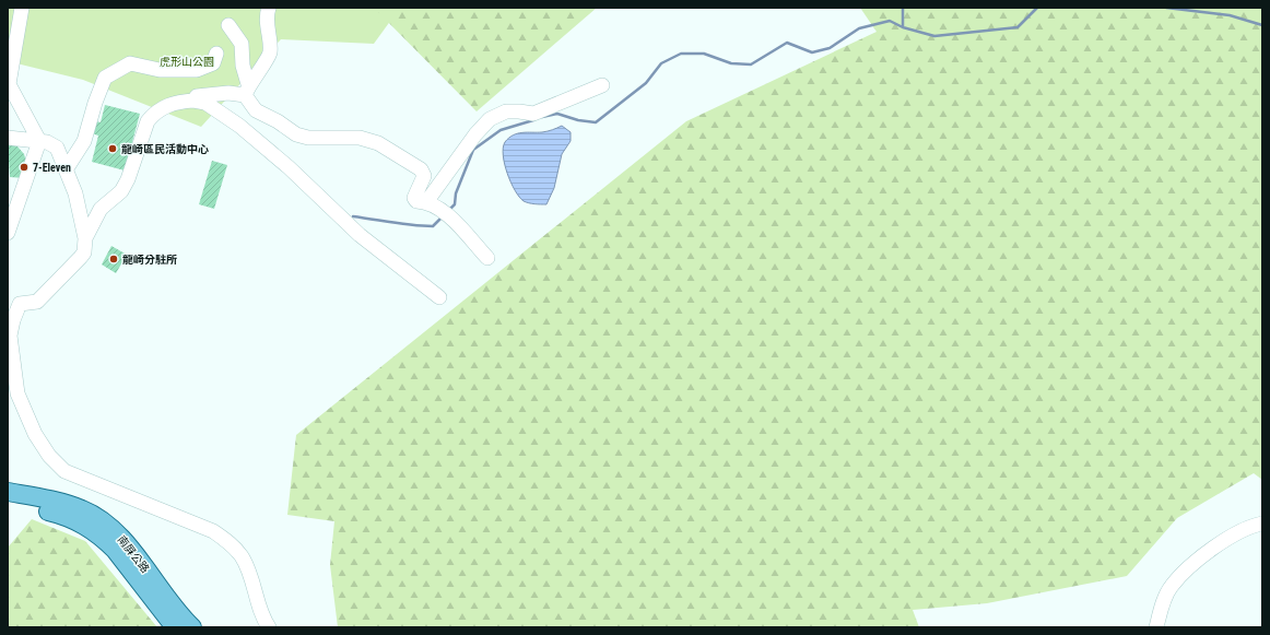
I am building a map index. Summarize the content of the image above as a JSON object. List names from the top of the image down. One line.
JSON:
{"streets":{"main road":["南屏公路"]},"parks":["虎形山公園"],"places":["龍崎區民活動中心","7-Eleven","龍崎分駐所"]}
